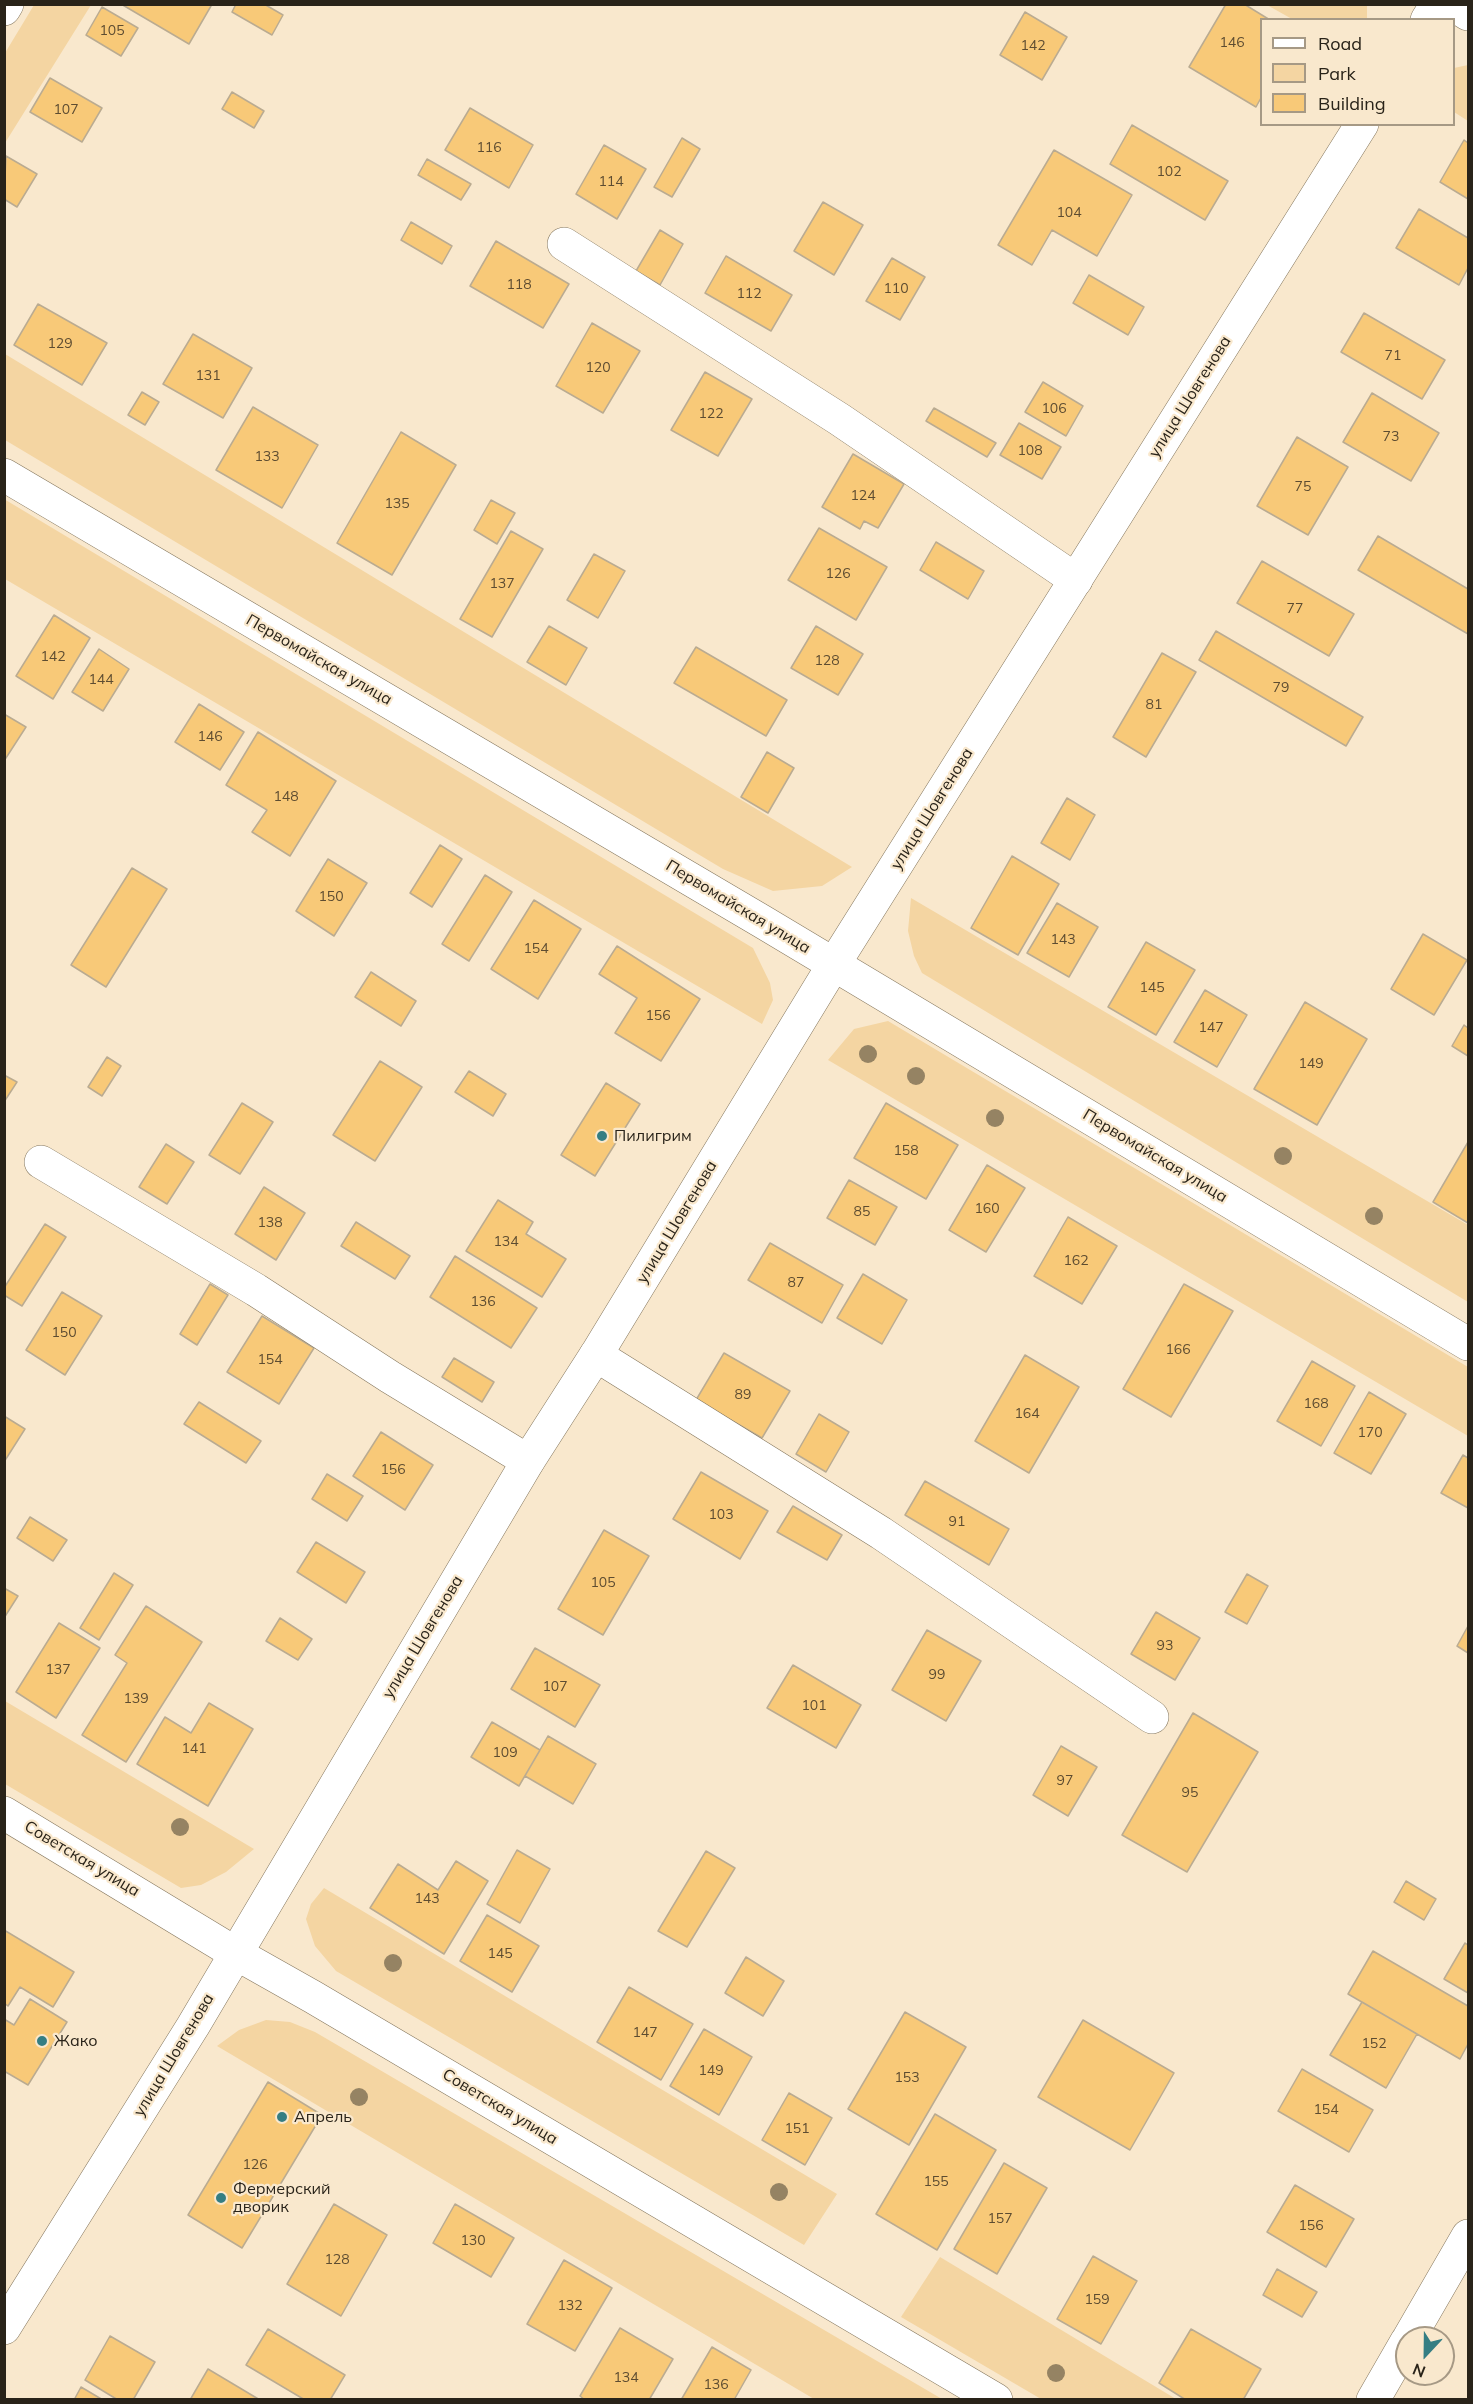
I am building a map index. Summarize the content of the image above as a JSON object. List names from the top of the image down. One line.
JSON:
{"streets":{"street":["улица Шовгенова","Первомайская улица","Советская улица"]},"crossings":[["улица Шовгенова","Первомайская улица"],["улица Шовгенова","Советская улица"]],"places":["Пилигрим","Жако","Апрель","Фермерский дворик"],"house_numbers":["105","146","142","107","116","102","114","104","118","110","112","129","71","120","131","106","122","73","108","133","75","124","135","126","137","77","142","128","144","79","81","146","148","150","143","154","145","156","147","149","158","160","85","138","134","162","87","136","150","166","154","89","168","164","170","156","103","91","105","93","137","99","107","139","101","141","109","97","95","143","145","147","152","149","153","154","151","126","155","157","156","130","128","159","132","134","136"],"legend":["Road","Park","Building"],"north":"bottom"}
